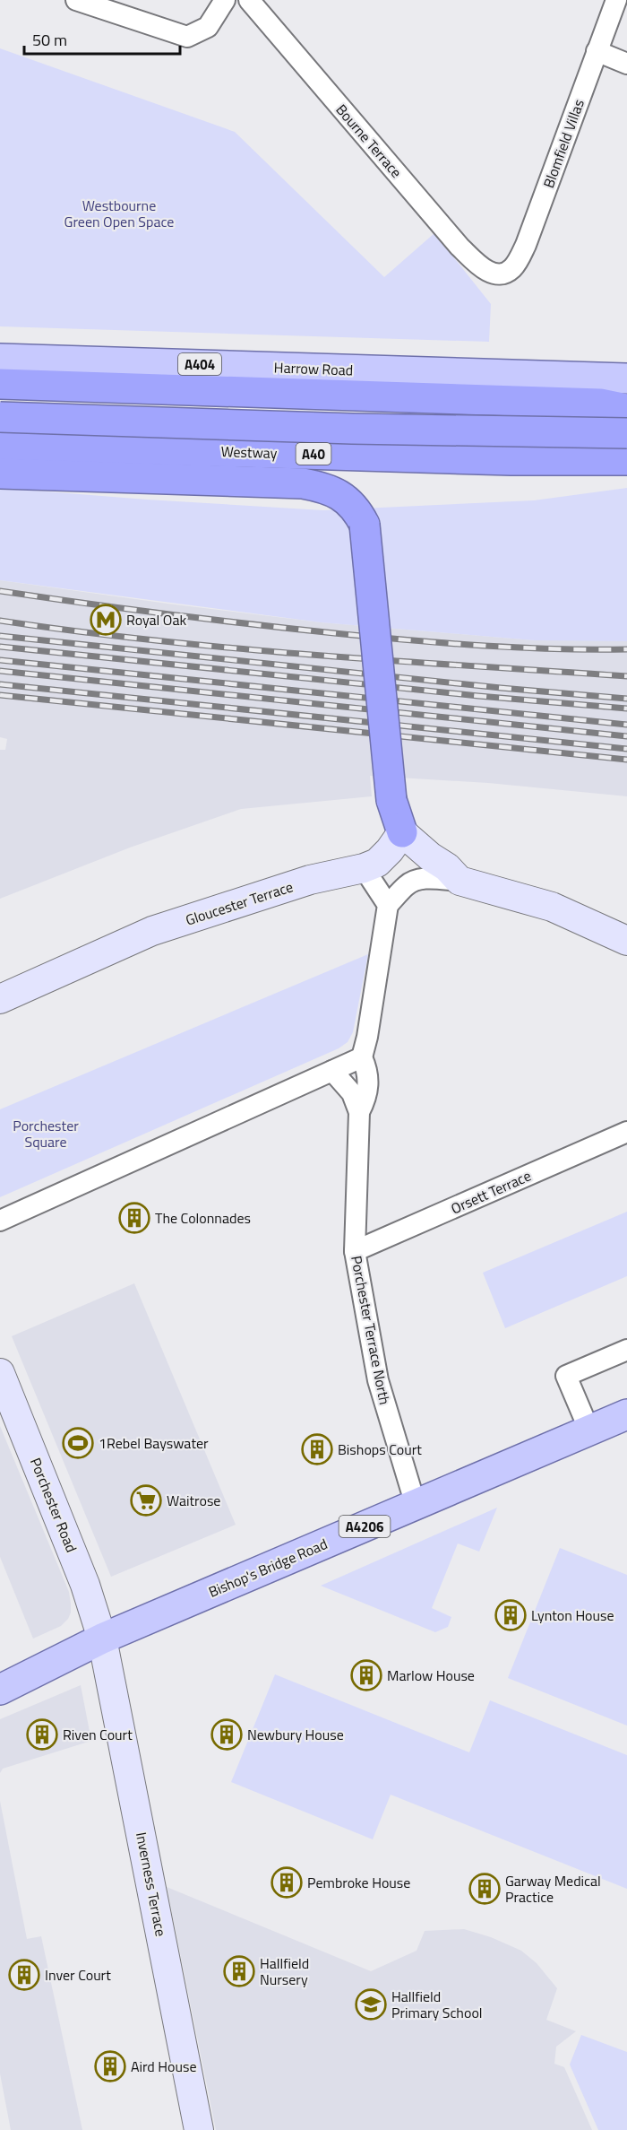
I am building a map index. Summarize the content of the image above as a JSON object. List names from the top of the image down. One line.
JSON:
{"streets":{"highway":["Westway","A40"],"main road":["A404","Harrow Road","A4206","Bishop's Bridge Road"],"street":["Bourne Terrace","Blomfield Villas","Gloucester Terrace","Orsett Terrace","Porchester Terrace North","Porchester Road","Inverness Terrace"]},"crossings":[["Bourne Terrace","Blomfield Villas"],["A40","Gloucester Terrace"],["Orsett Terrace","Porchester Terrace North"],["Porchester Terrace North","Bishop's Bridge Road"],["Porchester Road","Bishop's Bridge Road"],["Porchester Road","Inverness Terrace"],["Bishop's Bridge Road","Inverness Terrace"]],"parks":["Westbourne Green Open Space","Porchester Square"],"places":{"metro station":["Royal Oak"],"building":["The Colonnades","Bishops Court","Lynton House","Marlow House","Riven Court","Newbury House","Pembroke House","Garway Medical Practice","Hallfield Nursery","Inver Court","Aird House"],"sports":["1Rebel Bayswater"],"supermarket":["Waitrose"],"school or university":["Hallfield Primary School"]},"scale_bar":"50 m"}
